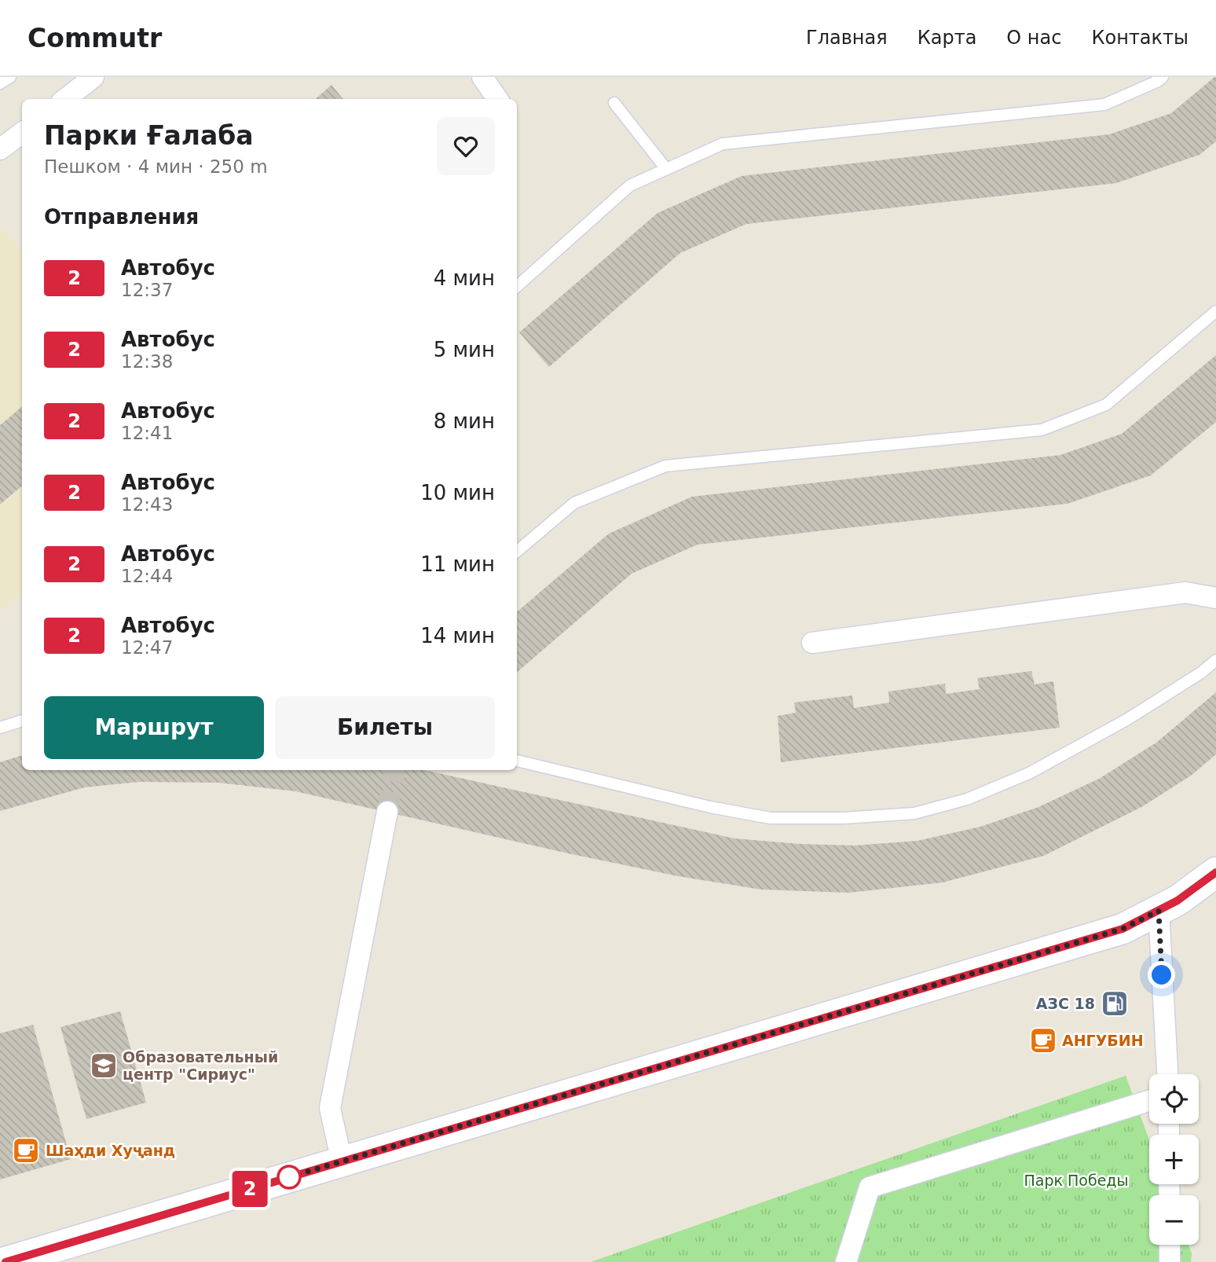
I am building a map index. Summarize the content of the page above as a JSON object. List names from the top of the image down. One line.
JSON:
{"parks":["Парк Победы"],"places":{"fuel station":["АЗС 18"],"cafe":["АНГУБИН","Шаҳди Хуҷанд"],"school or university":["Образовательный центр \"Сириус\""]},"lines":["bus line 2"],"page":{"header":"Commutr","nav":["Главная","Карта","О нас","Контакты"],"on_map":"2","heading":[["Парки Ғалаба","Пешком · 4 мин · 250 m"],"Отправления"],"list":[{"mark":"2","name":"Автобус","note":"12:37","value":"4 мин"},{"mark":"2","name":"Автобус","note":"12:38","value":"5 мин"},{"mark":"2","name":"Автобус","note":"12:41","value":"8 мин"},{"mark":"2","name":"Автобус","note":"12:43","value":"10 мин"},{"mark":"2","name":"Автобус","note":"12:44","value":"11 мин"},{"mark":"2","name":"Автобус","note":"12:47","value":"14 мин"}],"buttons":["Маршрут","Билеты"],"map_buttons":["+","−"]}}
